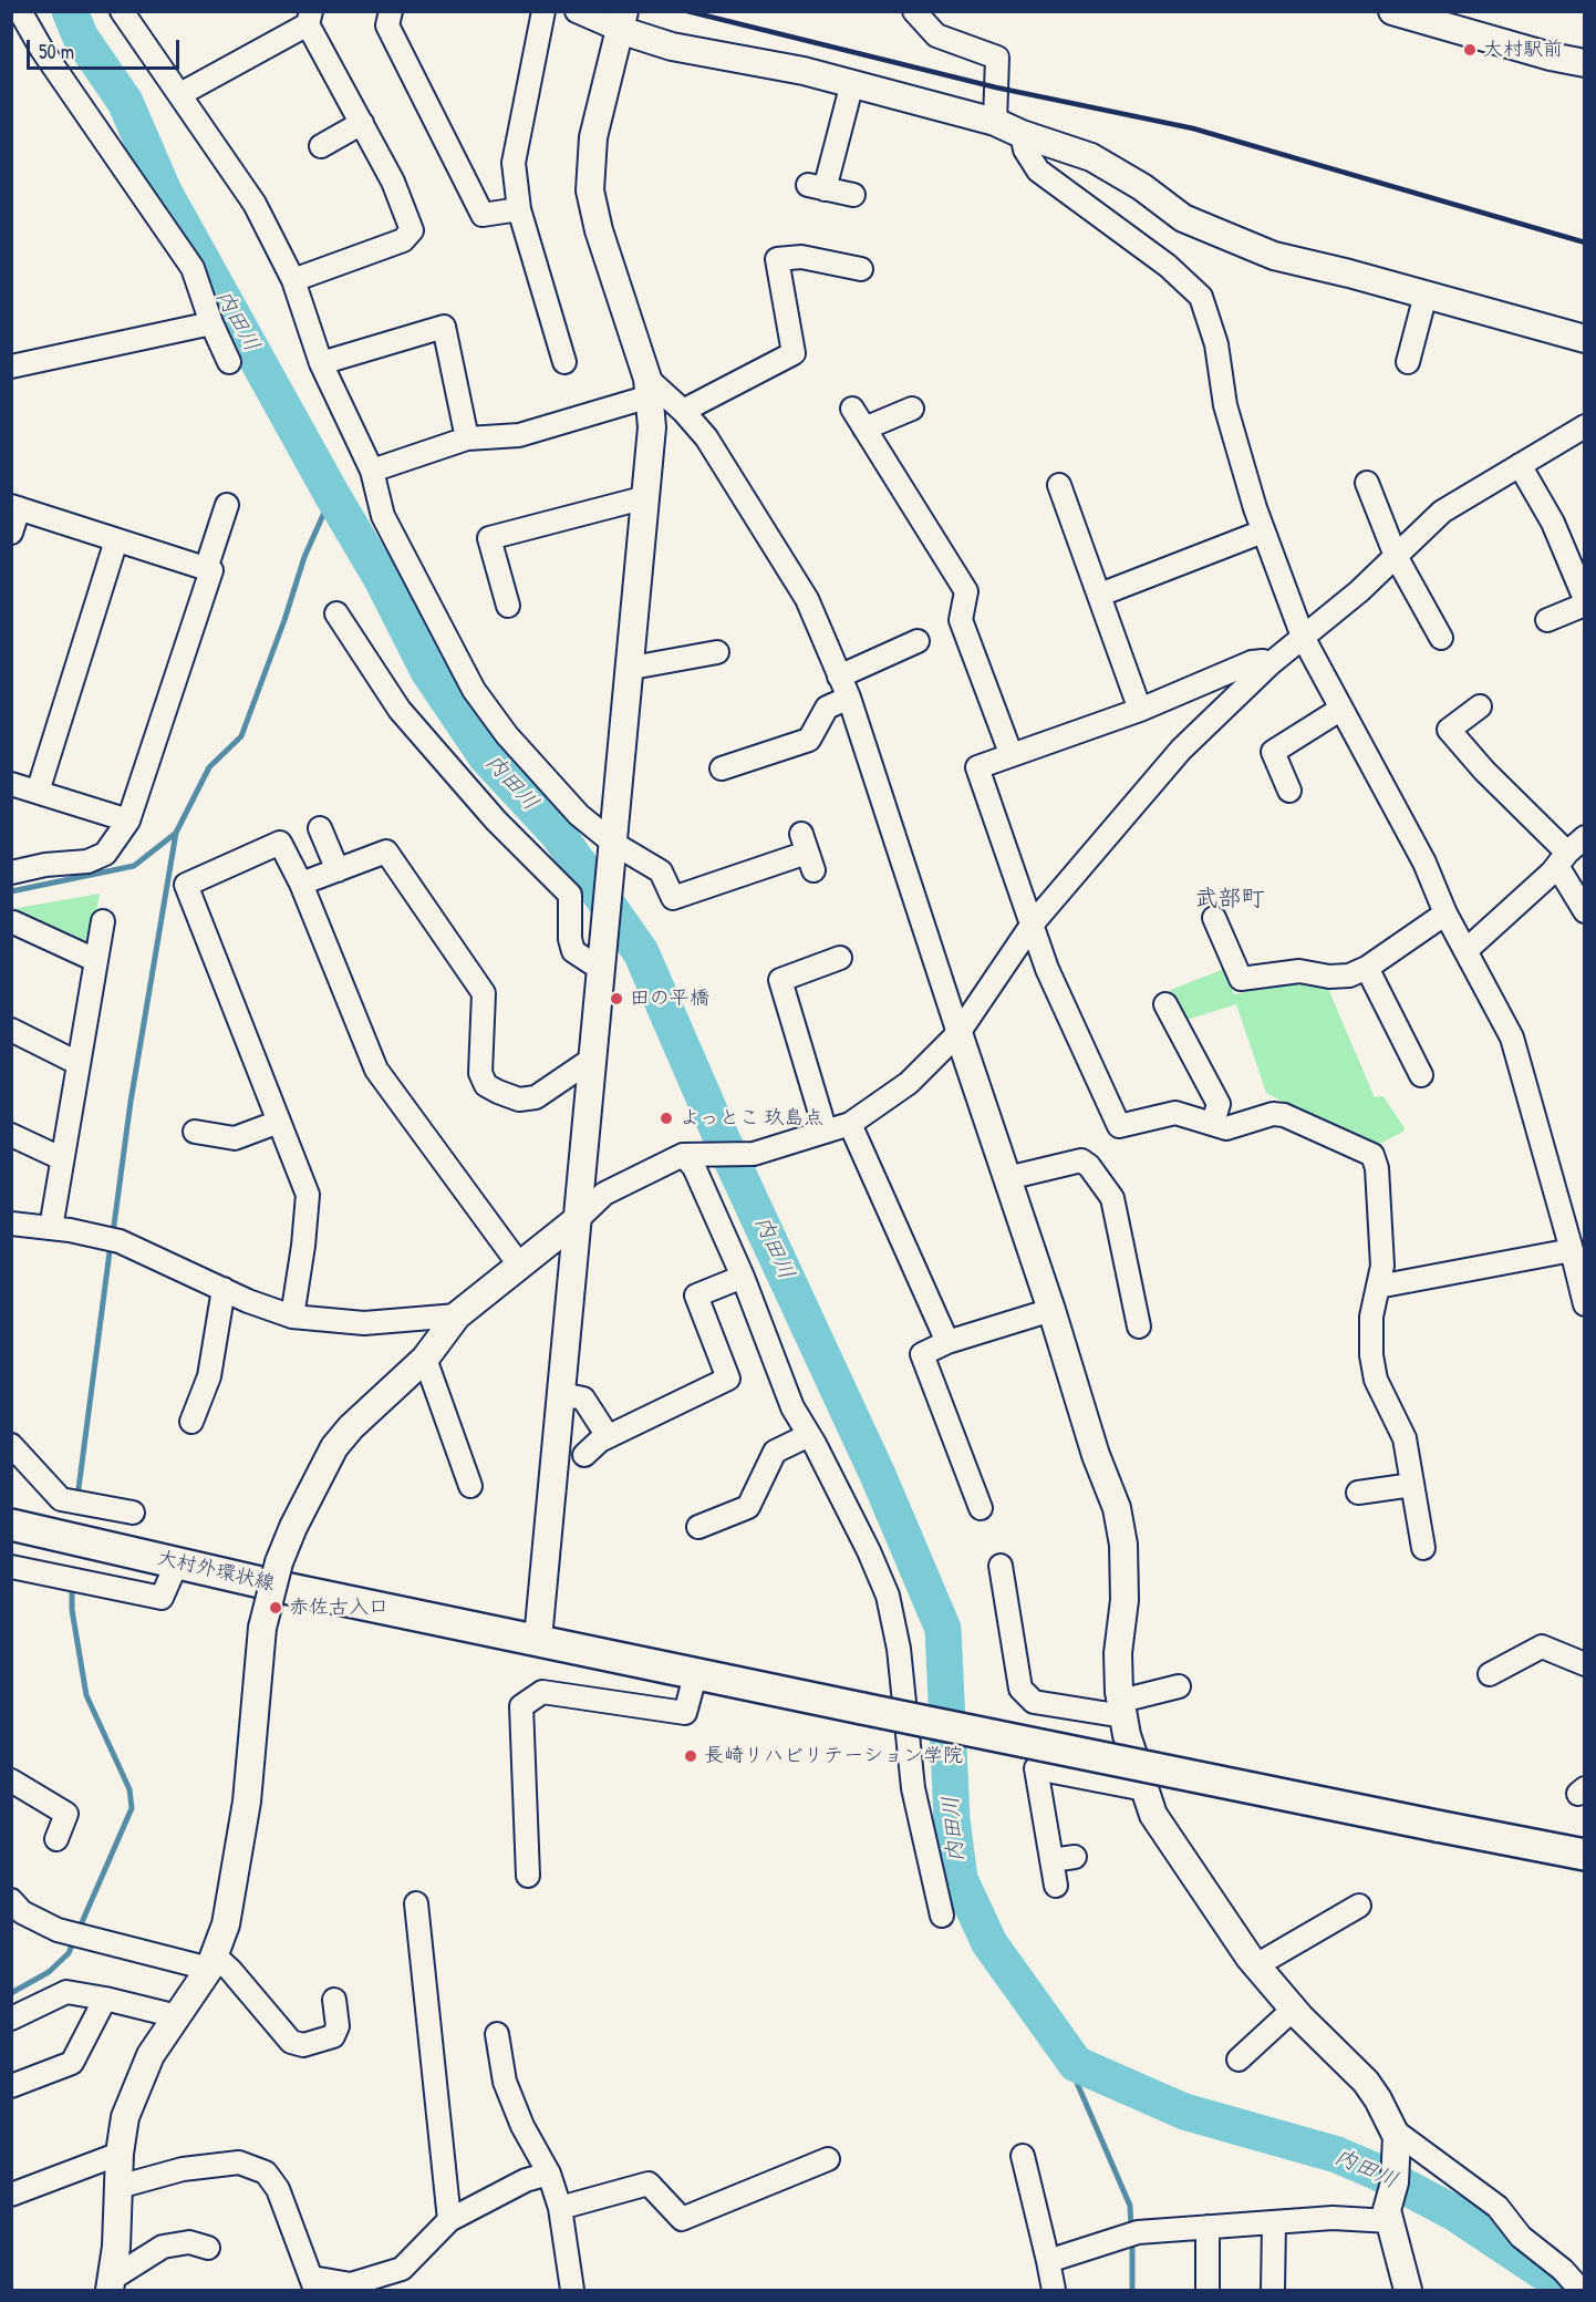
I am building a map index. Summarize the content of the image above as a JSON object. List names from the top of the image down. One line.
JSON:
{"streets":{"main road":["大村外環状線"]},"districts":["武部町"],"water":["内田川"],"places":["大村駅前","田の平橋","よっとこ 玖島点","赤佐古入口","長崎リハビリテーション学院"],"scale_bar":"50 m"}
